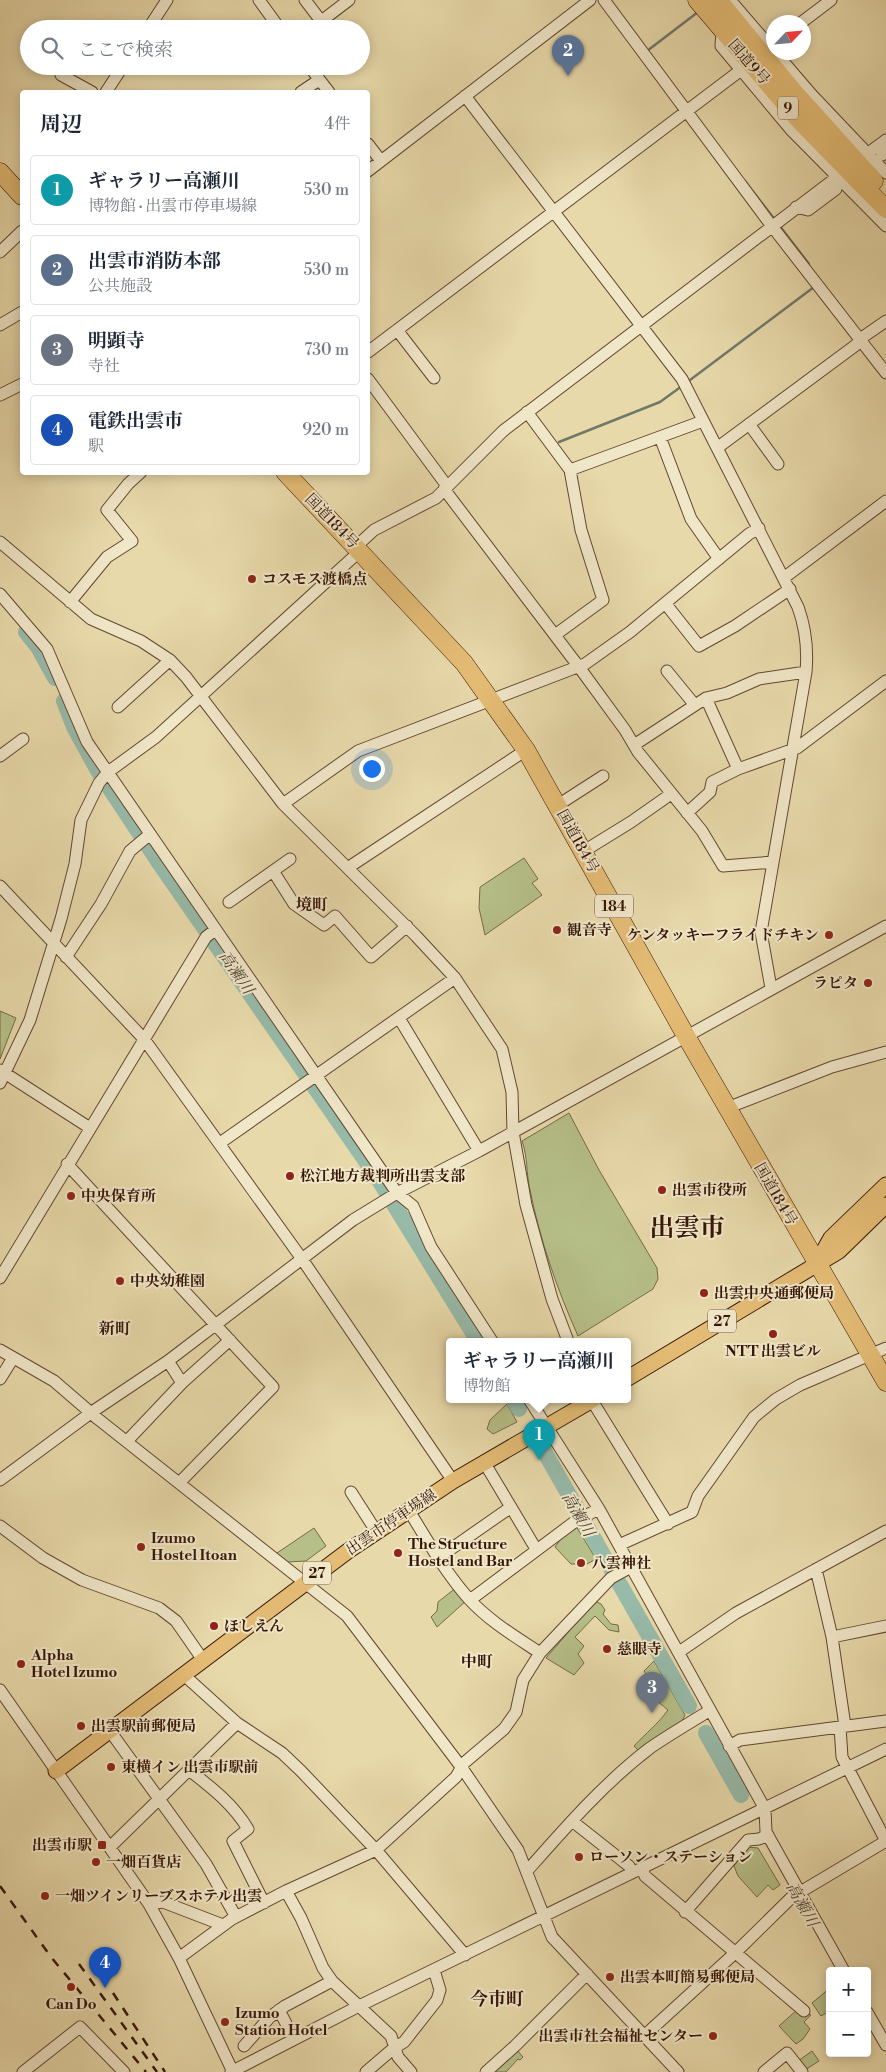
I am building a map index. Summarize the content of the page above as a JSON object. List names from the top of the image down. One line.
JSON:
{"streets":{"highway":["国道9号","9","国道184号","184"],"main road":["27","出雲市停車場線"]},"crossings":[["国道9号","9"],["国道184号","27"]],"districts":["境町","出雲市","新町","中町","今市町"],"water":["高瀬川"],"places":{"other":["コスモス渡橋点","観音寺","ケンタッキーフライドチキン","ラピタ","松江地方裁判所出雲支部","出雲市役所","中央保育所","中央幼稚園","出雲中央通郵便局","NTT 出雲ビル","Izumo Hostel Itoan","The Structure Hostel and Bar","八雲神社","ほしえん","慈眼寺","Alpha Hotel Izumo","出雲駅前郵便局","東横イン 出雲市駅前","ローソン・ステーション","一畑百貨店","一畑ツインリーブスホテル出雲","出雲本町簡易郵便局","Can Do","Izumo Station Hotel","出雲市社会福祉センター"],"transit":["出雲市駅"]},"north":"top right","page":{"search":"ここで検索","pins":["2","1","3","4"],"heading":["周辺","4件"],"list":[{"mark":"1","name":"ギャラリー高瀬川","note":"博物館 · 出雲市停車場線","value":"530 m"},{"mark":"2","name":"出雲市消防本部","note":"公共施設","value":"530 m"},{"mark":"3","name":"明顕寺","note":"寺社","value":"730 m"},{"mark":"4","name":"電鉄出雲市","note":"駅","value":"920 m"}],"popup":["ギャラリー高瀬川","博物館"],"map_buttons":["+","−"]}}
